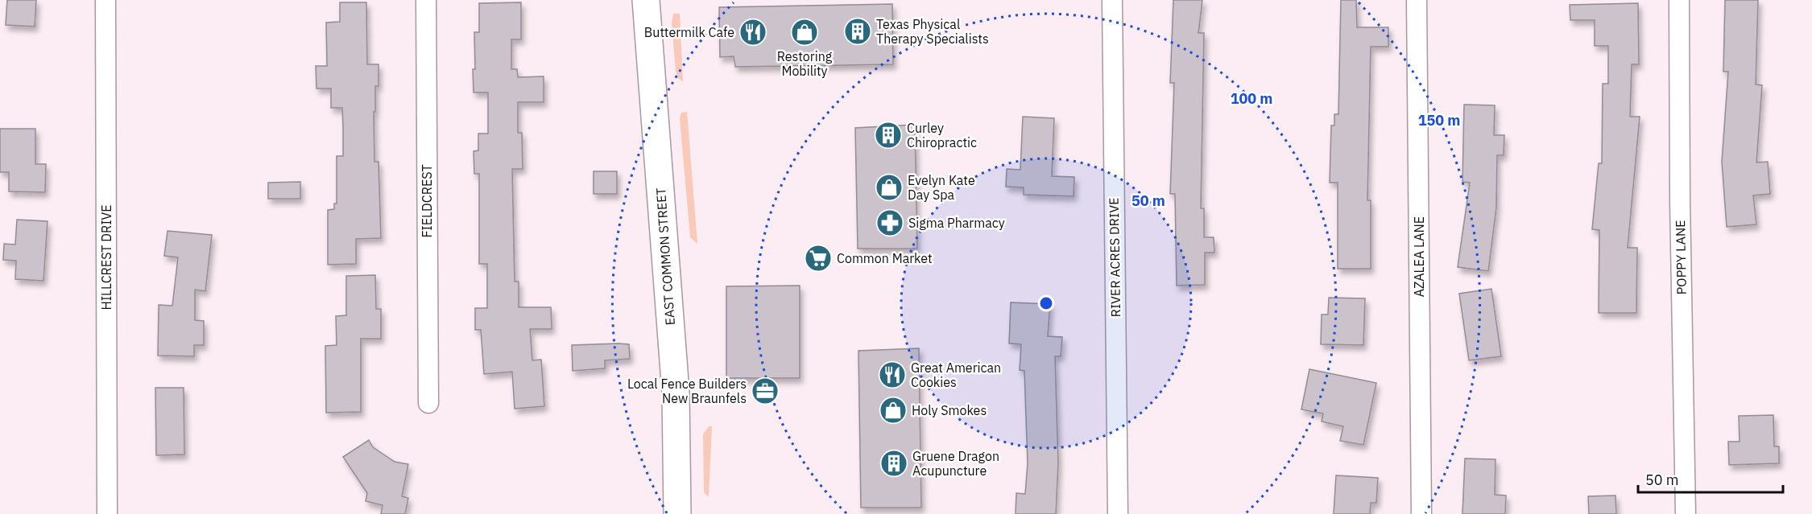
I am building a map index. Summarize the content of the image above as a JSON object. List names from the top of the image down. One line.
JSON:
{"streets":{"main road":["EAST COMMON STREET"],"street":["FIELDCREST","AZALEA LANE","HILLCREST DRIVE","RIVER ACRES DRIVE","POPPY LANE"]},"places":{"building":["Texas Physical Therapy Specialists","Curley Chiropractic","Gruene Dragon Acupuncture"],"restaurant":["Buttermilk Cafe","Great American Cookies"],"shop":["Restoring Mobility","Evelyn Kate Day Spa","Holy Smokes"],"pharmacy":["Sigma Pharmacy"],"supermarket":["Common Market"],"office":["Local Fence Builders New Braunfels"]},"scale_bar":"50 m","rings":["100 m","150 m","50 m"]}
